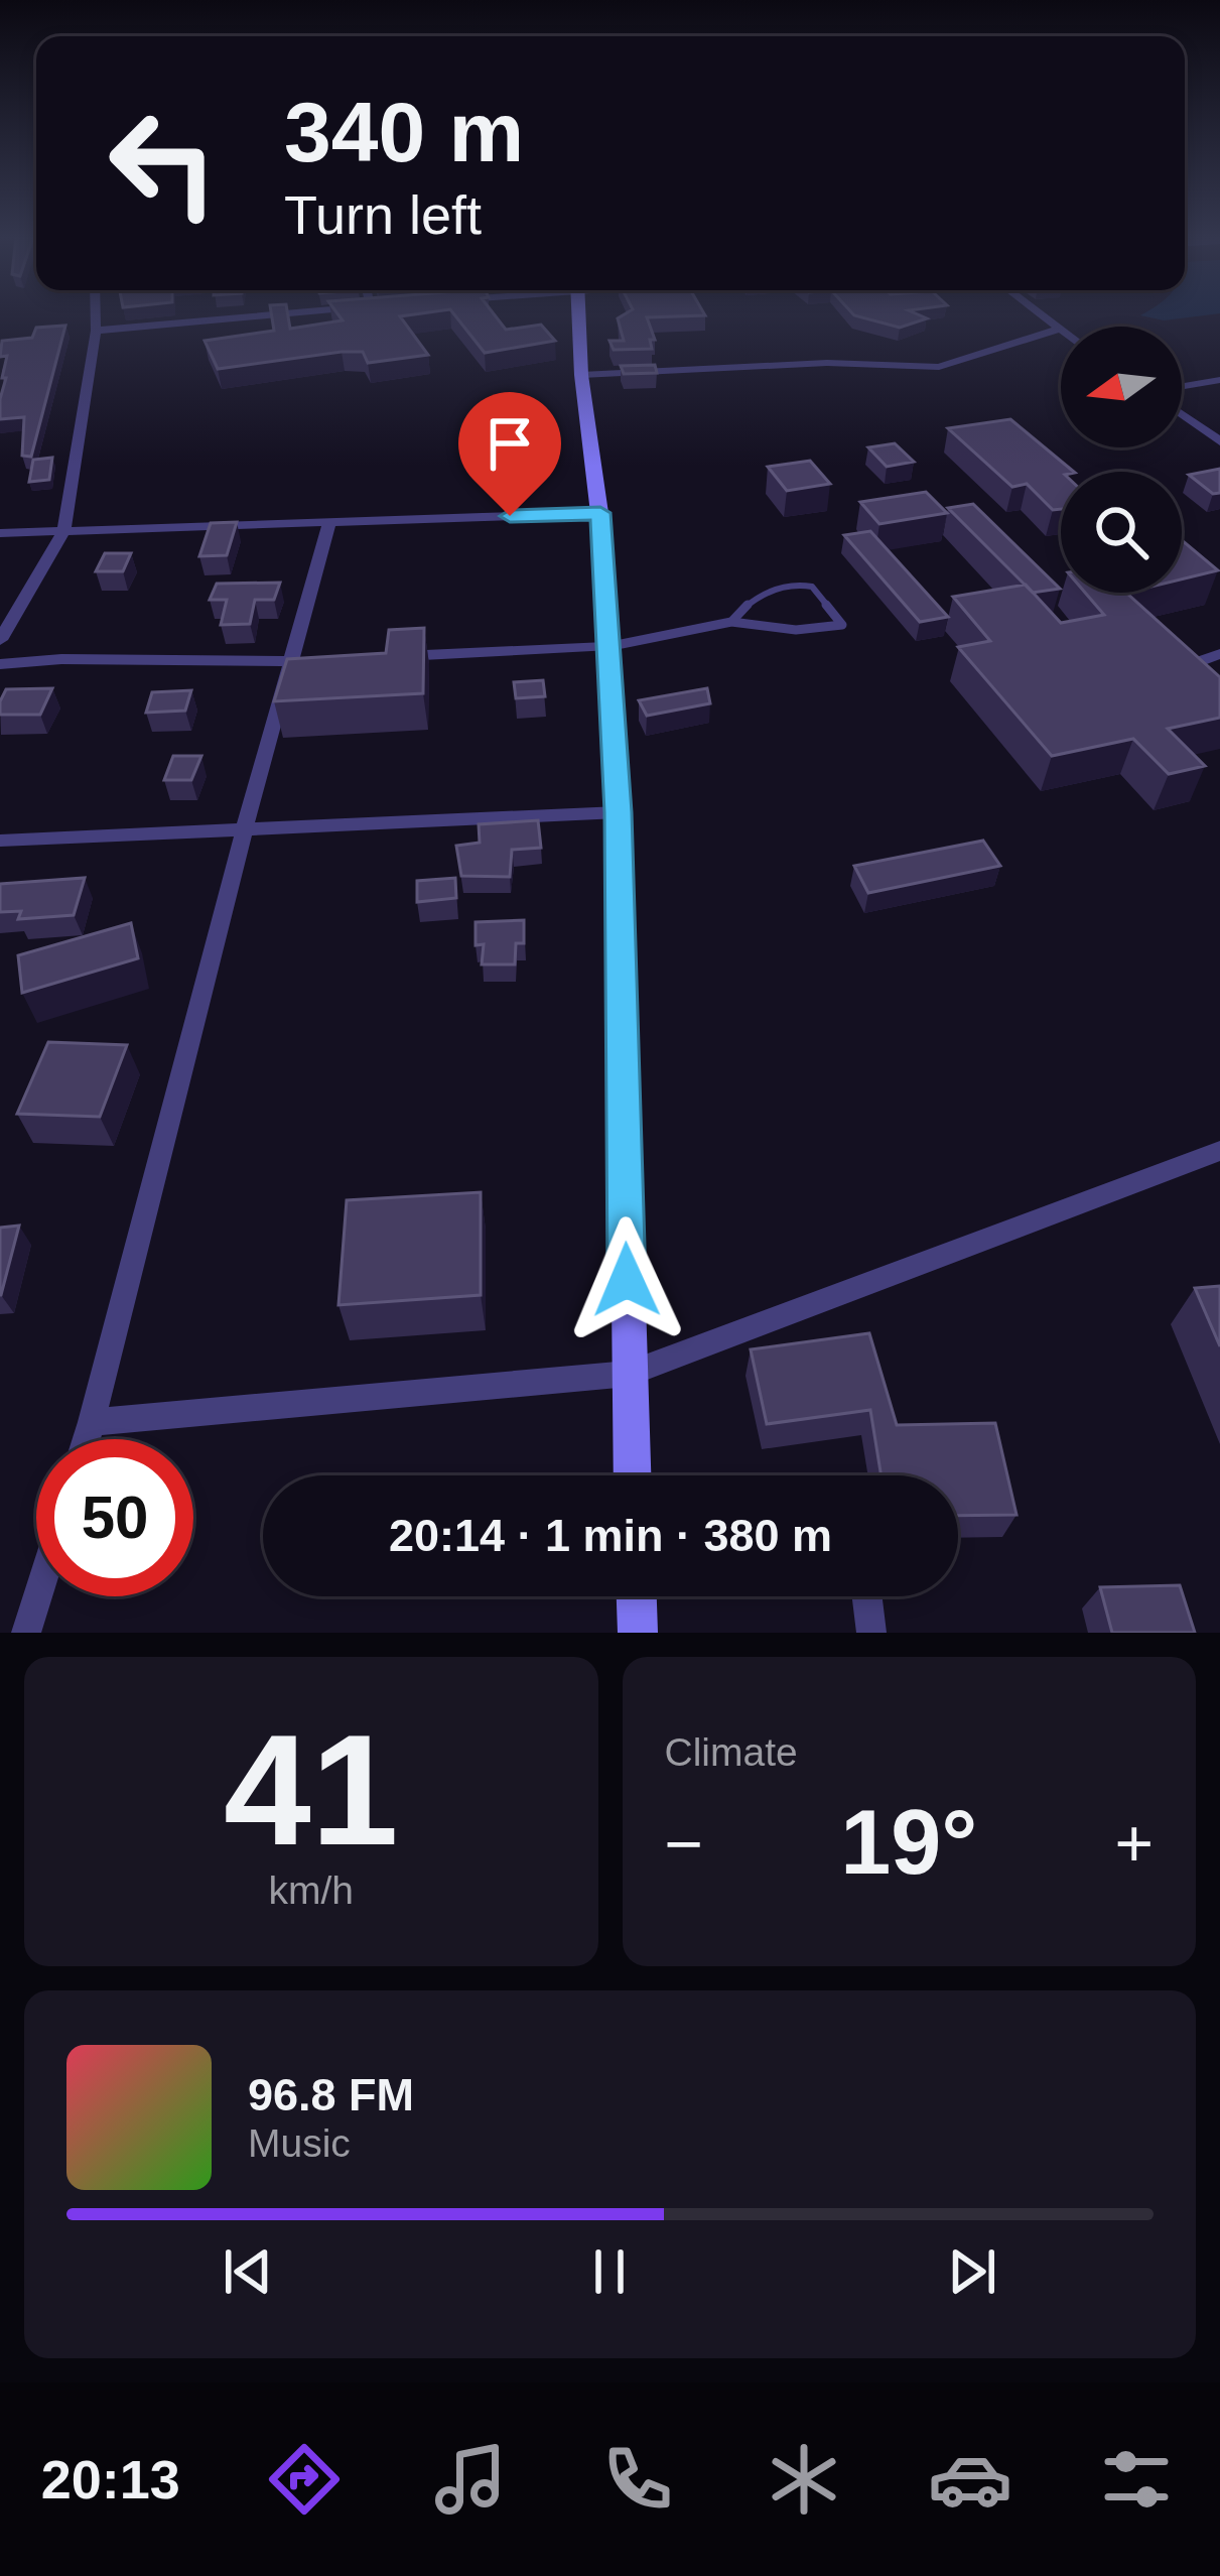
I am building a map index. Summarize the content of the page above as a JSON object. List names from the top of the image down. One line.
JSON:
{"north":"left","page":{"turn":["340 m","Turn left"],"limit":"50","trip":"20:14 · 1 min · 380 m","tile":[["41","km/h"],"Climate"],"heat":["−","19°","+"],"song":["96.8 FM","Music"],"tabs":"20:13"}}
